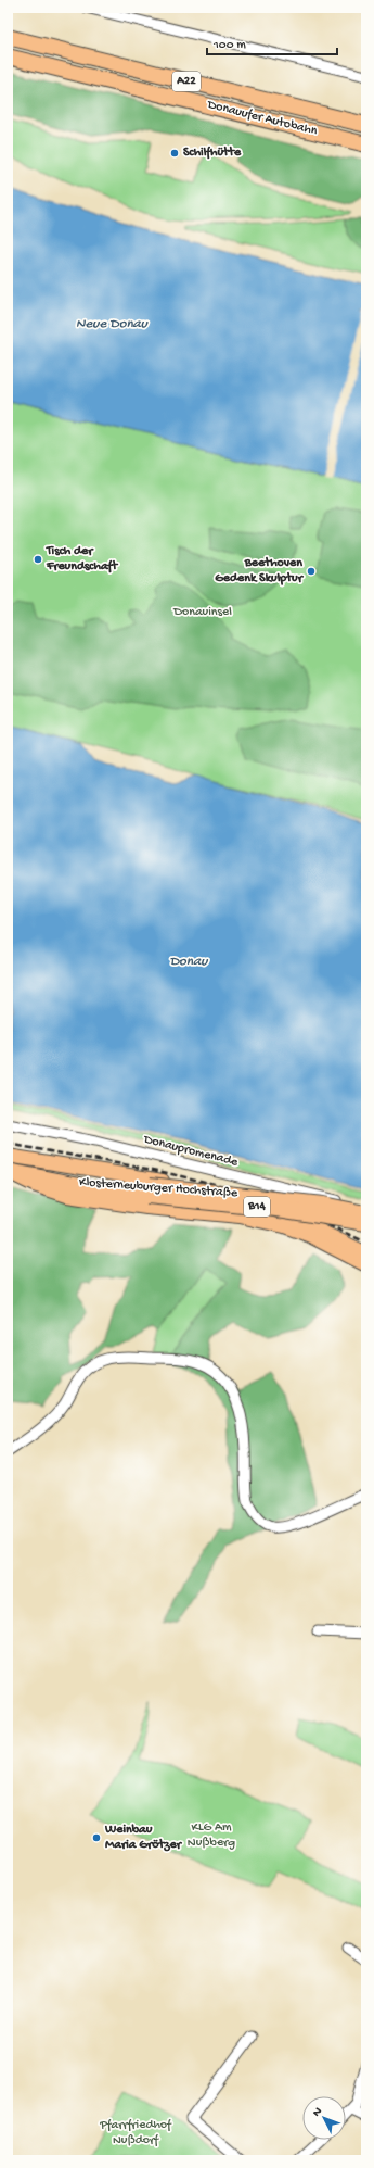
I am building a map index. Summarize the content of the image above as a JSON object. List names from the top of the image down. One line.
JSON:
{"streets":{"highway":["A22","Donauufer Autobahn","Klosterneuburger Hochstraße","B14"],"street":["Donaupromenade"]},"crossings":[["Klosterneuburger Hochstraße","B14"]],"water":["Neue Donau","Donau"],"parks":["Donauinsel","KLG Am Nußberg","Pfarrfriedhof Nußdorf"],"places":["Schilfhütte","Tisch der Freundschaft","Beethoven Gedenk Skulptur","Weinbau Maria Grötzer"],"scale_bar":"100 m","north":"top left"}
